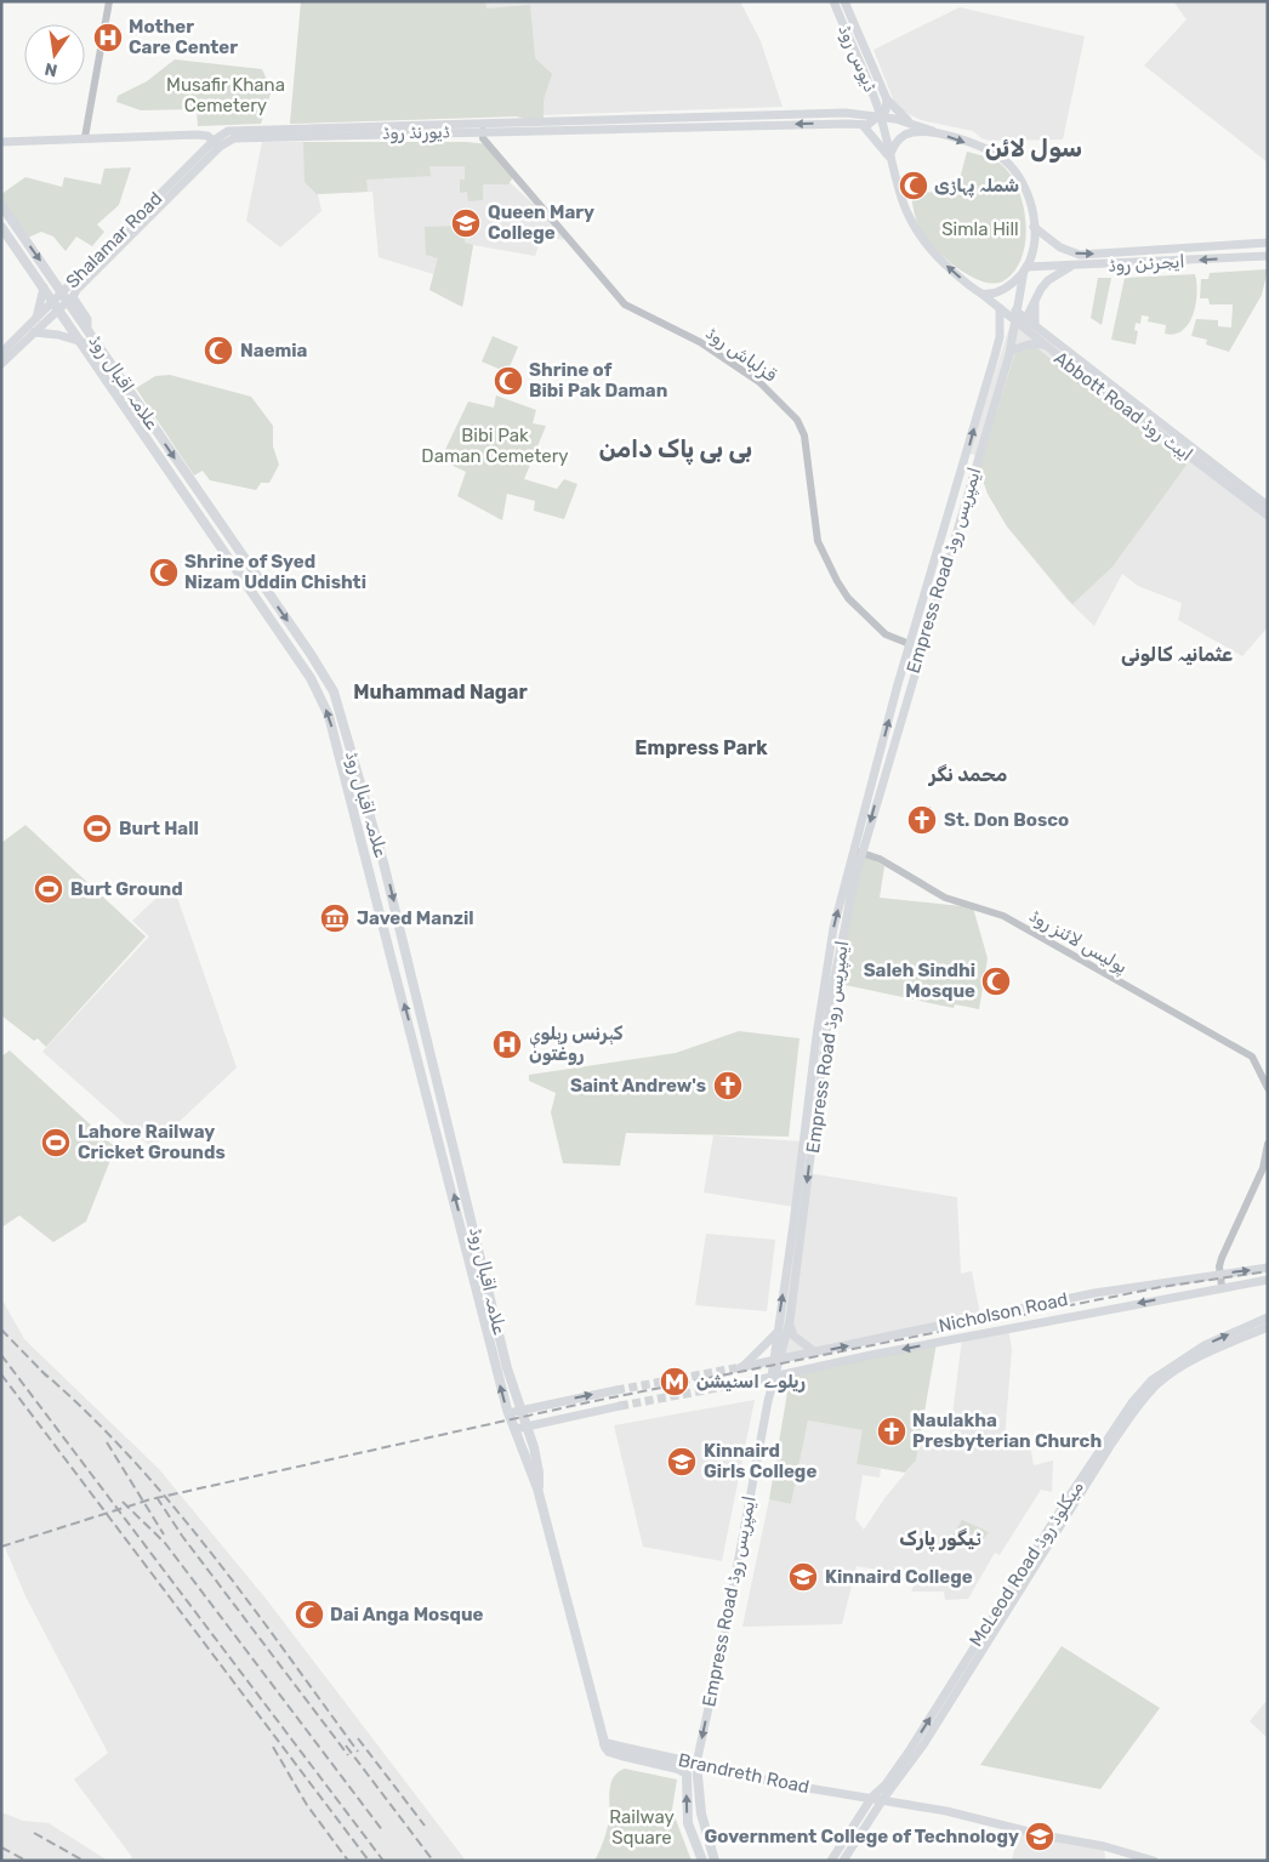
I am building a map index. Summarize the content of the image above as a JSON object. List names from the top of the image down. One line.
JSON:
{"streets":{"main road":["ڈیوس روڈ","ڈیورنڈ روڈ","Shalamar Road","ایجرٹن روڈ","علامہ اقبال روڈ","Abbott Road ایبٹ روڈ","Empress Road ایمپریس روڈ","Nicholson Road","McLeod Road میکلوڈ روڈ","Brandreth Road"],"street":["قزلباش روڈ","پولیس لائنز روڈ"]},"crossings":[["ڈیوس روڈ","ڈیورنڈ روڈ"],["ڈیوس روڈ","ایجرٹن روڈ"],["ڈیوس روڈ","Abbott Road ایبٹ روڈ"],["ڈیوس روڈ","Empress Road ایمپریس روڈ"],["ڈیورنڈ روڈ","Shalamar Road"],["ڈیورنڈ روڈ","ایجرٹن روڈ"],["ڈیورنڈ روڈ","قزلباش روڈ"],["ڈیورنڈ روڈ","علامہ اقبال روڈ"],["ڈیورنڈ روڈ","Abbott Road ایبٹ روڈ"],["ڈیورنڈ روڈ","Empress Road ایمپریس روڈ"],["Shalamar Road","علامہ اقبال روڈ"],["ایجرٹن روڈ","Abbott Road ایبٹ روڈ"],["ایجرٹن روڈ","Empress Road ایمپریس روڈ"],["قزلباش روڈ","Empress Road ایمپریس روڈ"],["علامہ اقبال روڈ","Brandreth Road"],["Abbott Road ایبٹ روڈ","Empress Road ایمپریس روڈ"],["Empress Road ایمپریس روڈ","پولیس لائنز روڈ"],["Empress Road ایمپریس روڈ","Nicholson Road"],["Empress Road ایمپریس روڈ","Brandreth Road"],["McLeod Road میکلوڈ روڈ","Brandreth Road"]],"districts":["سول لائن","بی بی پاک دامن","عثمانیہ کالونی","Muhammad Nagar","Empress Park","محمد نگر","ٹیگور پارک"],"parks":["Musafir Khana Cemetery","Simla Hill","Bibi Pak Daman Cemetery","Railway Square"],"places":{"hospital":["Mother Care Center","کېرنس رېلوې روغتون"],"mosque":["شملہ پہاڑی","Naemia","Shrine of Bibi Pak Daman","Shrine of Syed Nizam Uddin Chishti","Saleh Sindhi Mosque","Dai Anga Mosque"],"school or university":["Queen Mary College","Kinnaird Girls College","Kinnaird College","Government College of Technology"],"church":["St. Don Bosco","Saint Andrew's","Naulakha Presbyterian Church"],"sports":["Burt Hall","Burt Ground","Lahore Railway Cricket Grounds"],"museum":["Javed Manzil"],"metro station":["ریلوے اسٹیشن"]},"north":"bottom"}
